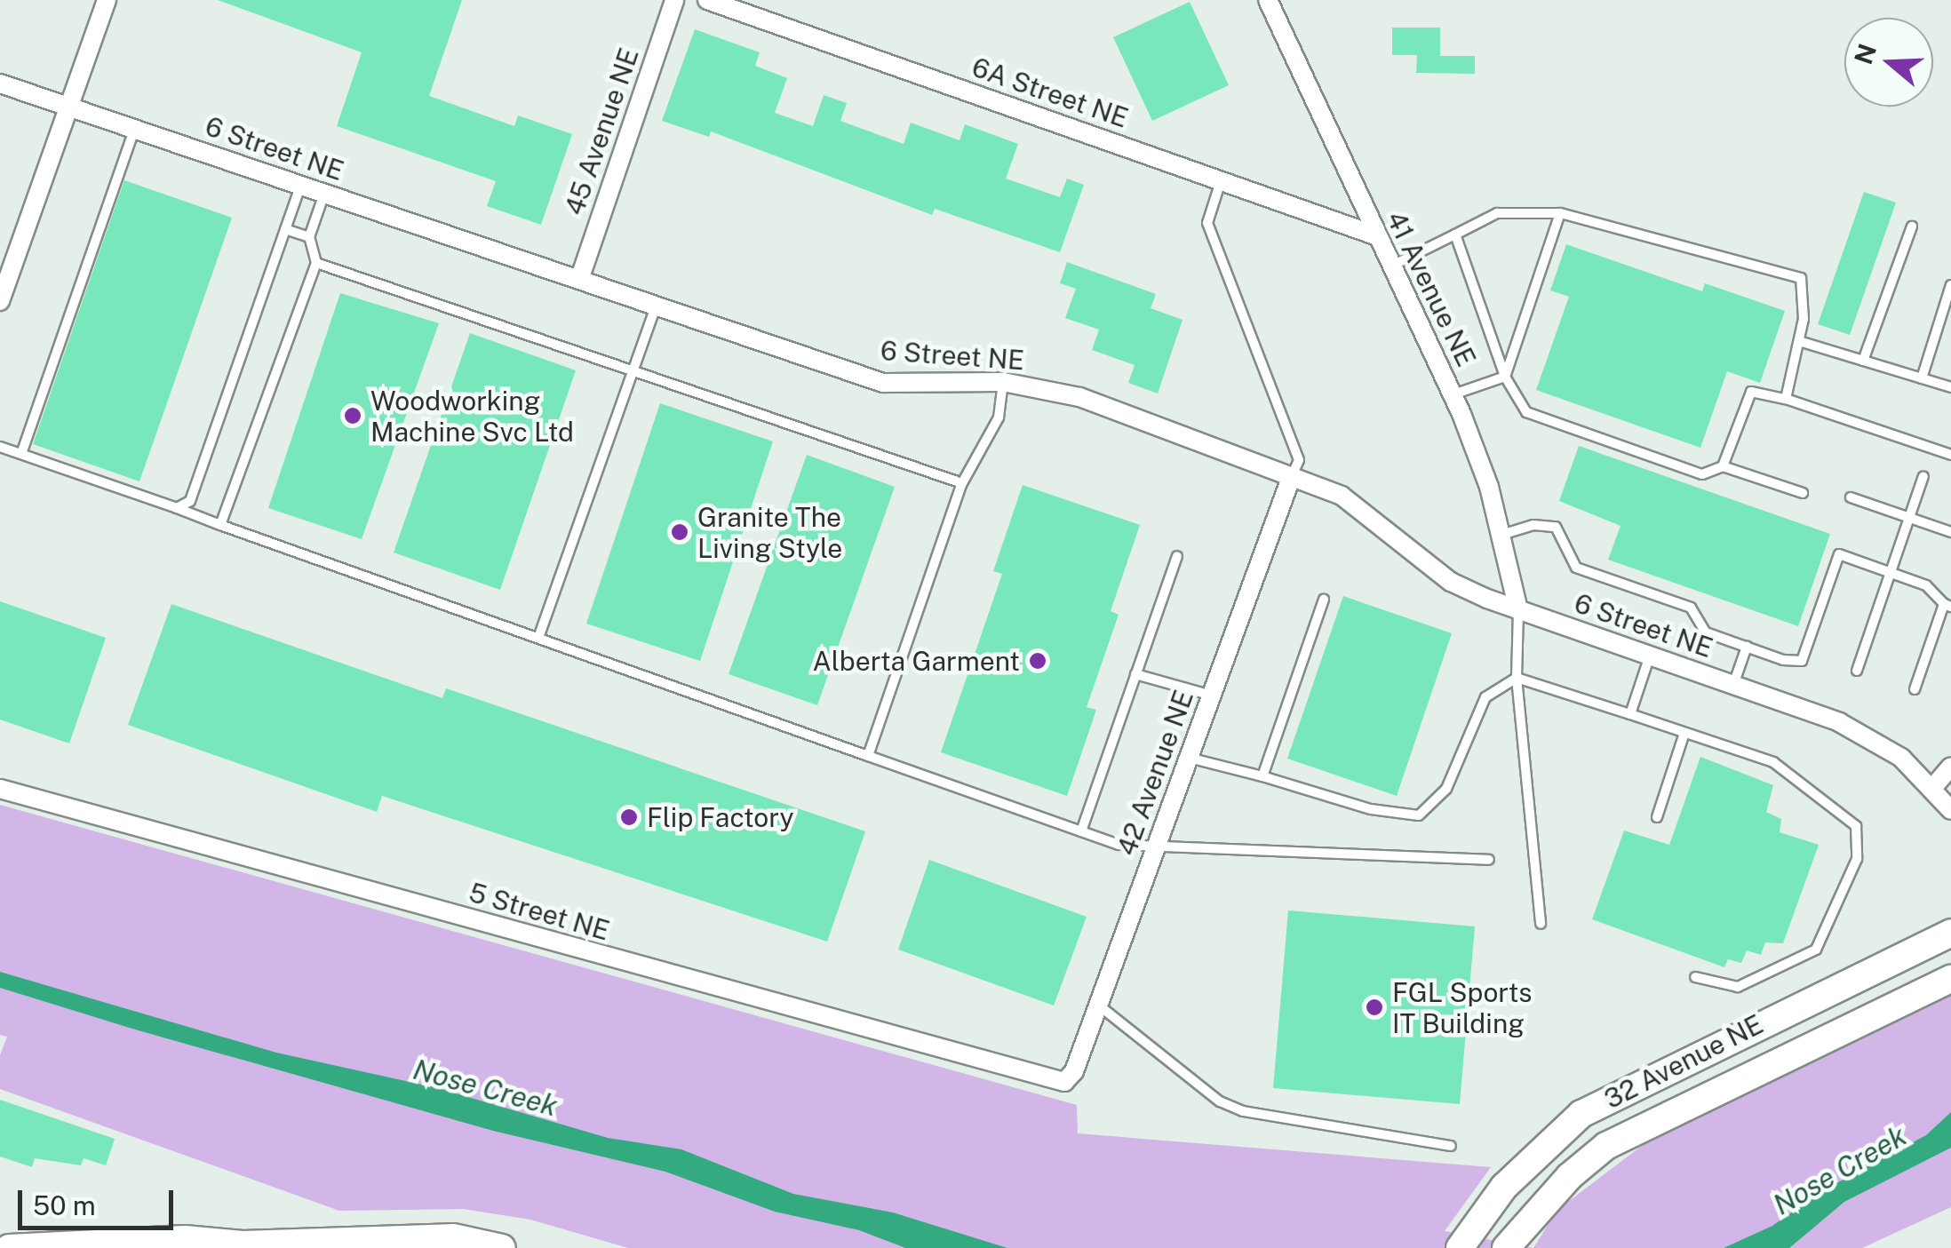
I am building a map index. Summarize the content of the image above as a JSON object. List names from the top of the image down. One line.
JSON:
{"streets":{"main road":["32 Avenue NE"],"street":["6A Street NE","45 Avenue NE","6 Street NE","41 Avenue NE","42 Avenue NE","5 Street NE"]},"crossings":[["6A Street NE","41 Avenue NE"],["45 Avenue NE","6 Street NE"],["6 Street NE","41 Avenue NE"],["6 Street NE","42 Avenue NE"],["42 Avenue NE","5 Street NE"]],"water":["Nose Creek"],"places":["Woodworking Machine Svc Ltd","Granite The Living Style","Alberta Garment","Flip Factory","FGL Sports IT Building"],"scale_bar":"50 m","north":"left"}
